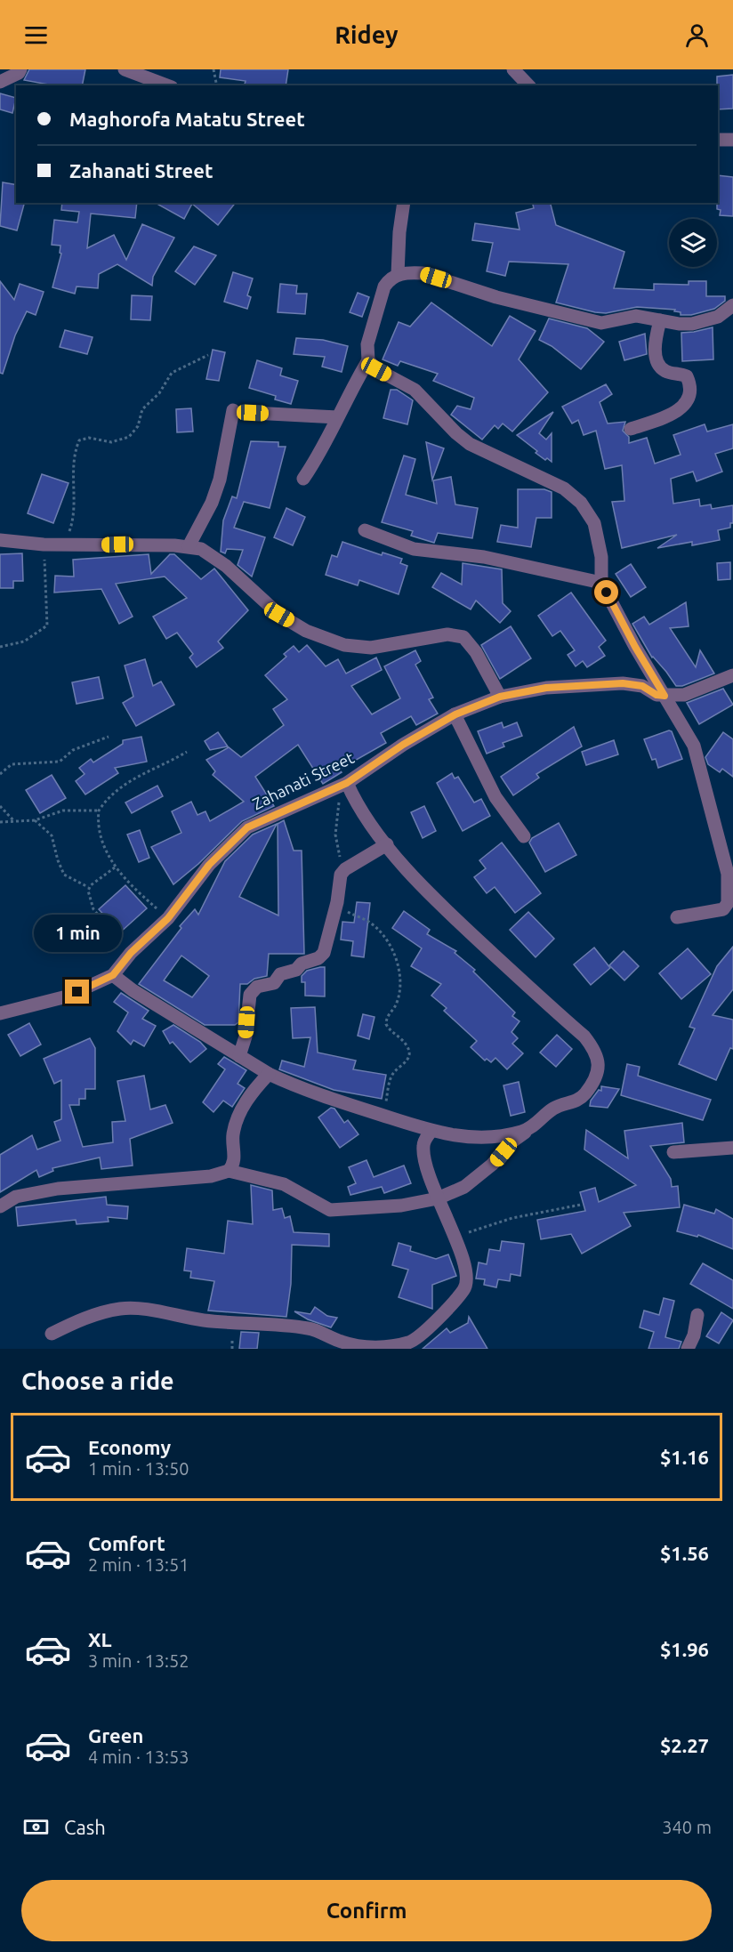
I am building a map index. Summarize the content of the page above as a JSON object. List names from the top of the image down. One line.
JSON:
{"streets":{"street":["Zahanati Street"]},"page":{"header":"Ridey","banner":["Maghorofa Matatu Street","Zahanati Street"],"bubble":"1 min","heading":"Choose a ride","list":[{"name":"Economy","note":"1 min · 13:50","value":"$1.16"},{"name":"Comfort","note":"2 min · 13:51","value":"$1.56"},{"name":"XL","note":"3 min · 13:52","value":"$1.96"},{"name":"Green","note":"4 min · 13:53","value":"$2.27"}],"pay":["Cash","340 m"],"buttons":"Confirm"}}
